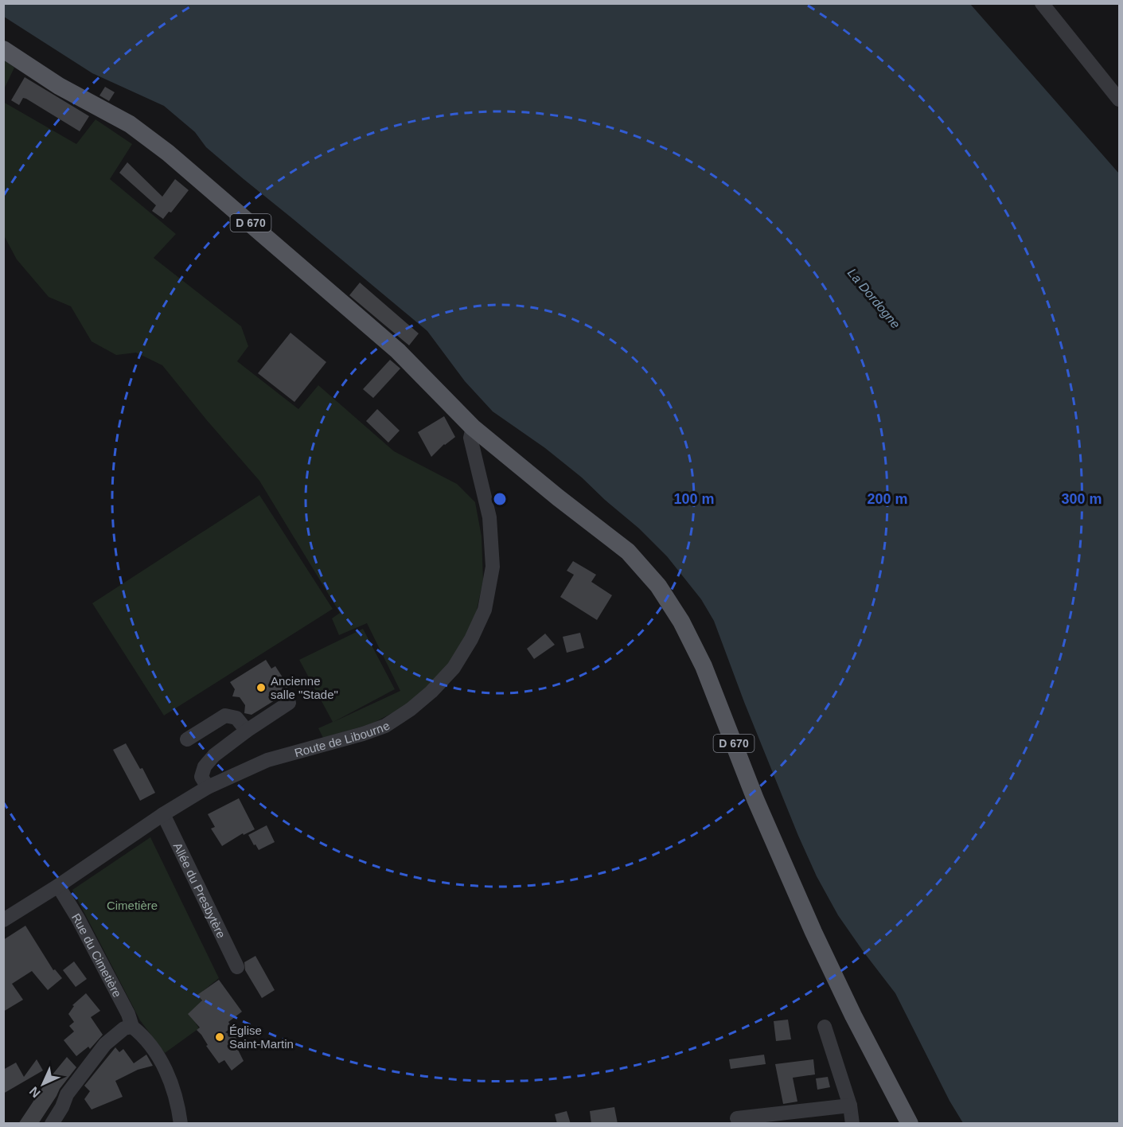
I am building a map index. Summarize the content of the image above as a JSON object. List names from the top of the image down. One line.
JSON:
{"streets":{"main road":["D 670"],"street":["Route de Libourne","Allée du Presbytère","Rue du Cimetière"]},"crossings":[["D 670","Route de Libourne"],["Route de Libourne","Allée du Presbytère"],["Route de Libourne","Rue du Cimetière"]],"water":["La Dordogne"],"parks":["Cimetière"],"places":["Ancienne salle \"Stade\"","Église Saint-Martin"],"north":"bottom left","rings":["100 m","200 m","300 m"]}
